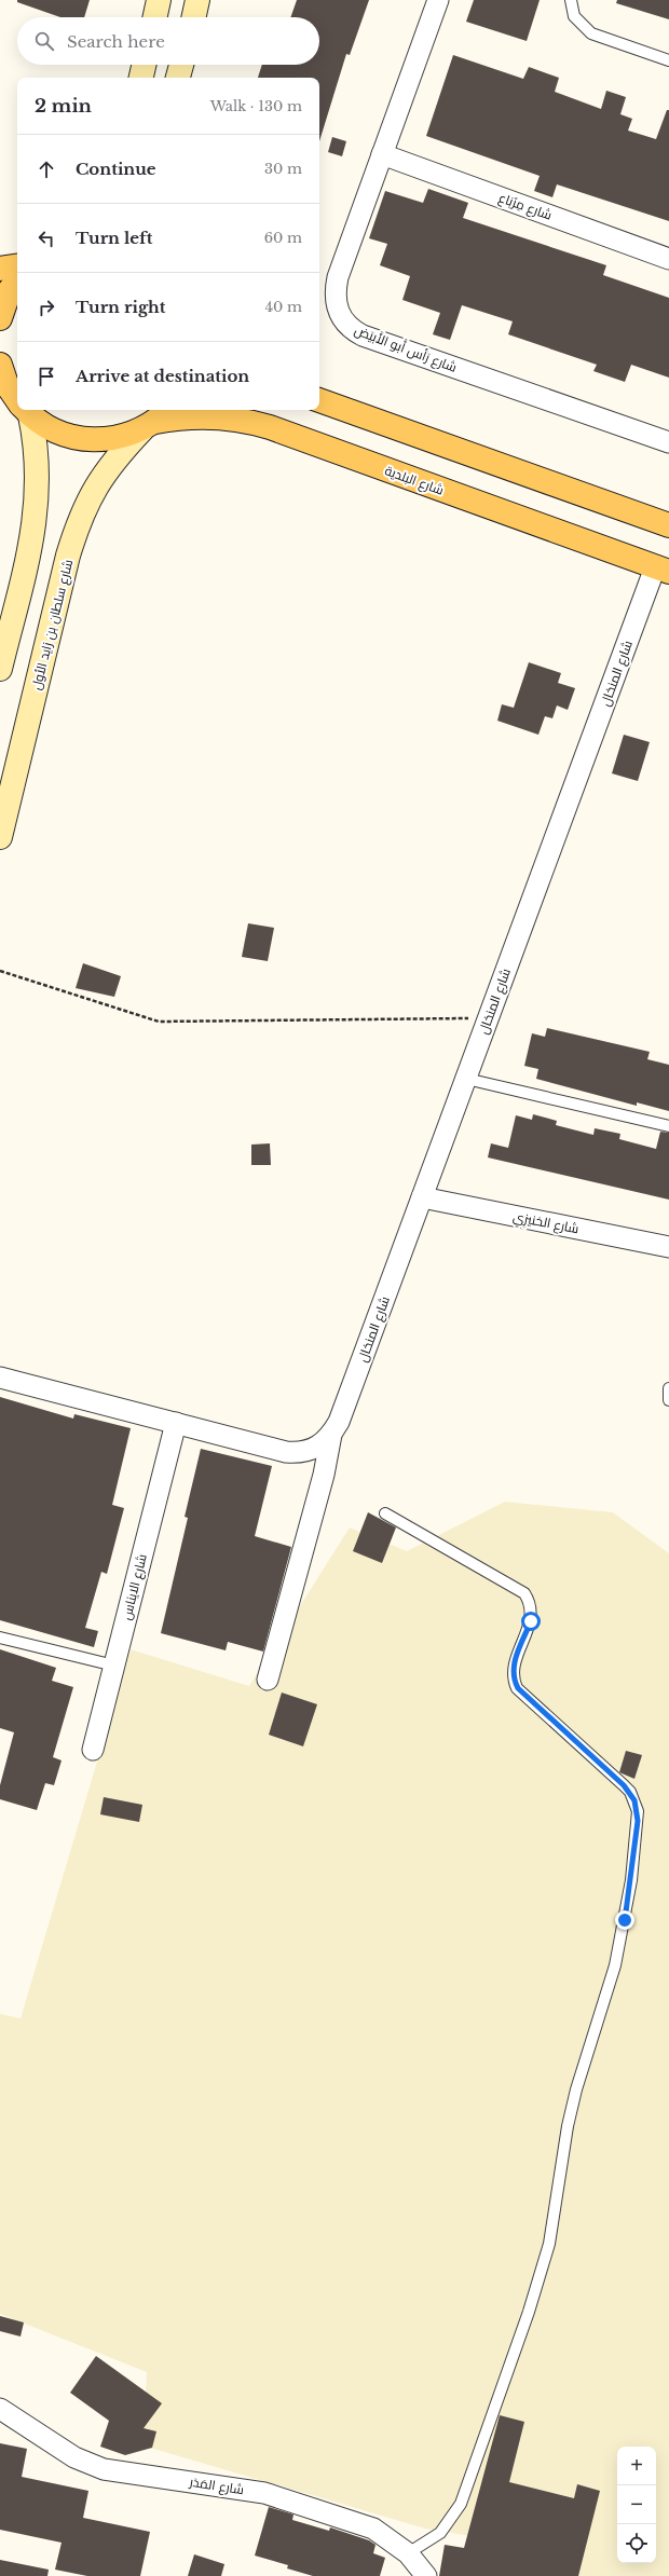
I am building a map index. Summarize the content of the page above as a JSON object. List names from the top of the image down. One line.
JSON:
{"streets":{"main road":["شارع البلدية","شارع سلطان بن زايد الأول"],"street":["شارع مِرْبَاع","شارع رَأس أَبو الأَبيَض","شارع المنخال","شارع الخنيزِي","شارع الايناس","شارع المَدَر"]},"crossings":[["شارع مِرْبَاع","شارع رَأس أَبو الأَبيَض"],["شارع البلدية","شارع سلطان بن زايد الأول"],["شارع البلدية","شارع المنخال"],["شارع المنخال","شارع الخنيزِي"],["شارع المنخال","شارع الايناس"]],"page":{"search":"Search here","heading":["2 min","Walk · 130 m"],"list":[["Continue","30 m"],["Turn left","60 m"],["Turn right","40 m"],"Arrive at destination"],"map_buttons":["+","−"]}}
